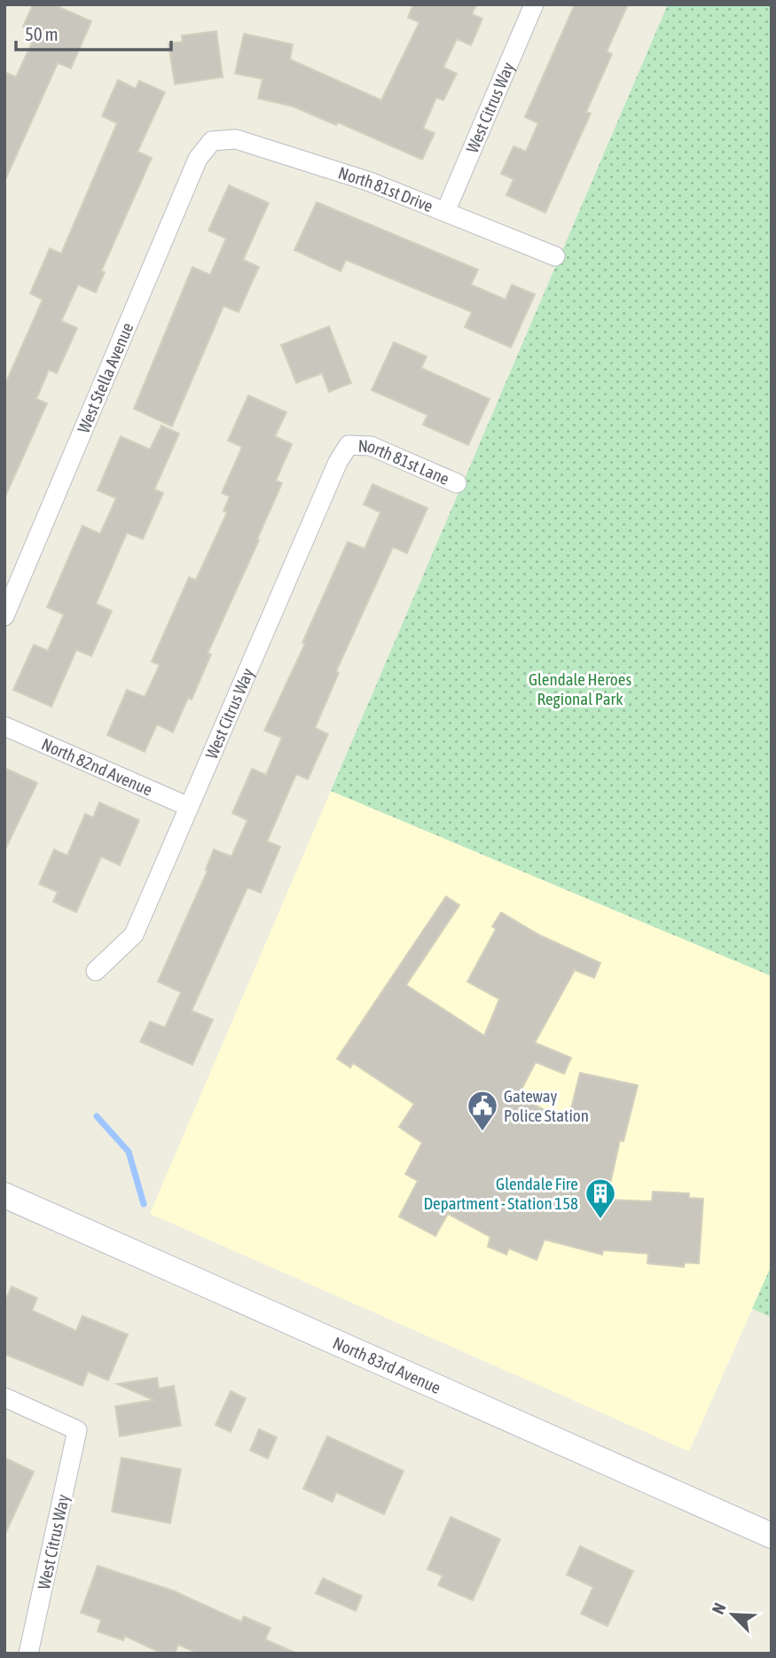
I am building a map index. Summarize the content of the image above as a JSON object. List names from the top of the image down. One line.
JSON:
{"streets":{"main road":["North 83rd Avenue"],"street":["West Citrus Way","North 81st Drive","West Stella Avenue","North 81st Lane","North 82nd Avenue"]},"crossings":[["West Citrus Way","North 81st Drive"],["West Citrus Way","North 81st Lane"],["West Citrus Way","North 82nd Avenue"],["North 81st Drive","West Stella Avenue"]],"parks":["Glendale Heroes Regional Park"],"places":{"public building":["Gateway Police Station"],"building":["Glendale Fire Department - Station 158"]},"scale_bar":"50 m","north":"top left"}
